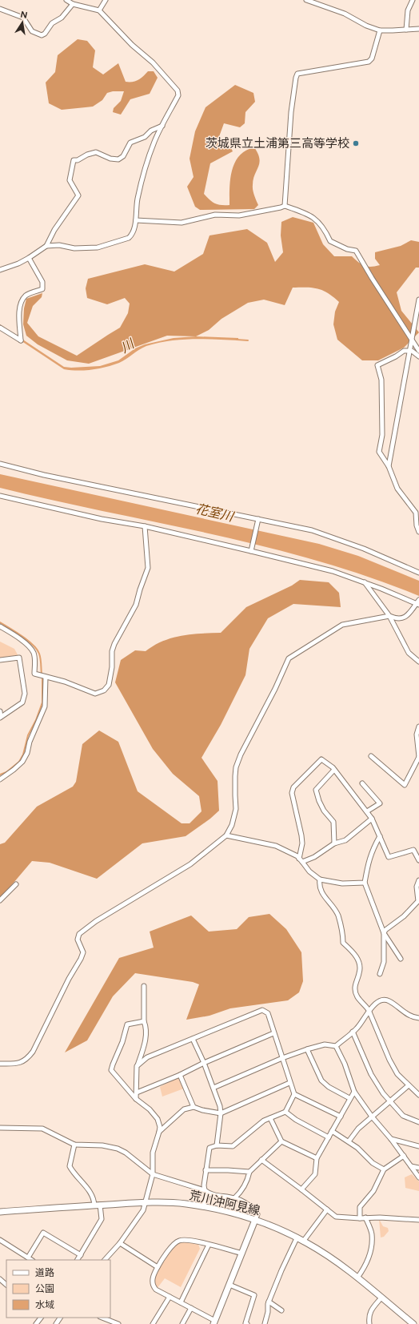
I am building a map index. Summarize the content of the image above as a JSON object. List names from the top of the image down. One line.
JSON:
{"streets":{"main road":["荒川沖阿見線"]},"water":["川","花室川"],"places":["茨城県立土浦第三高等学校"],"legend":["道路","公園","水域"],"north":"top"}
